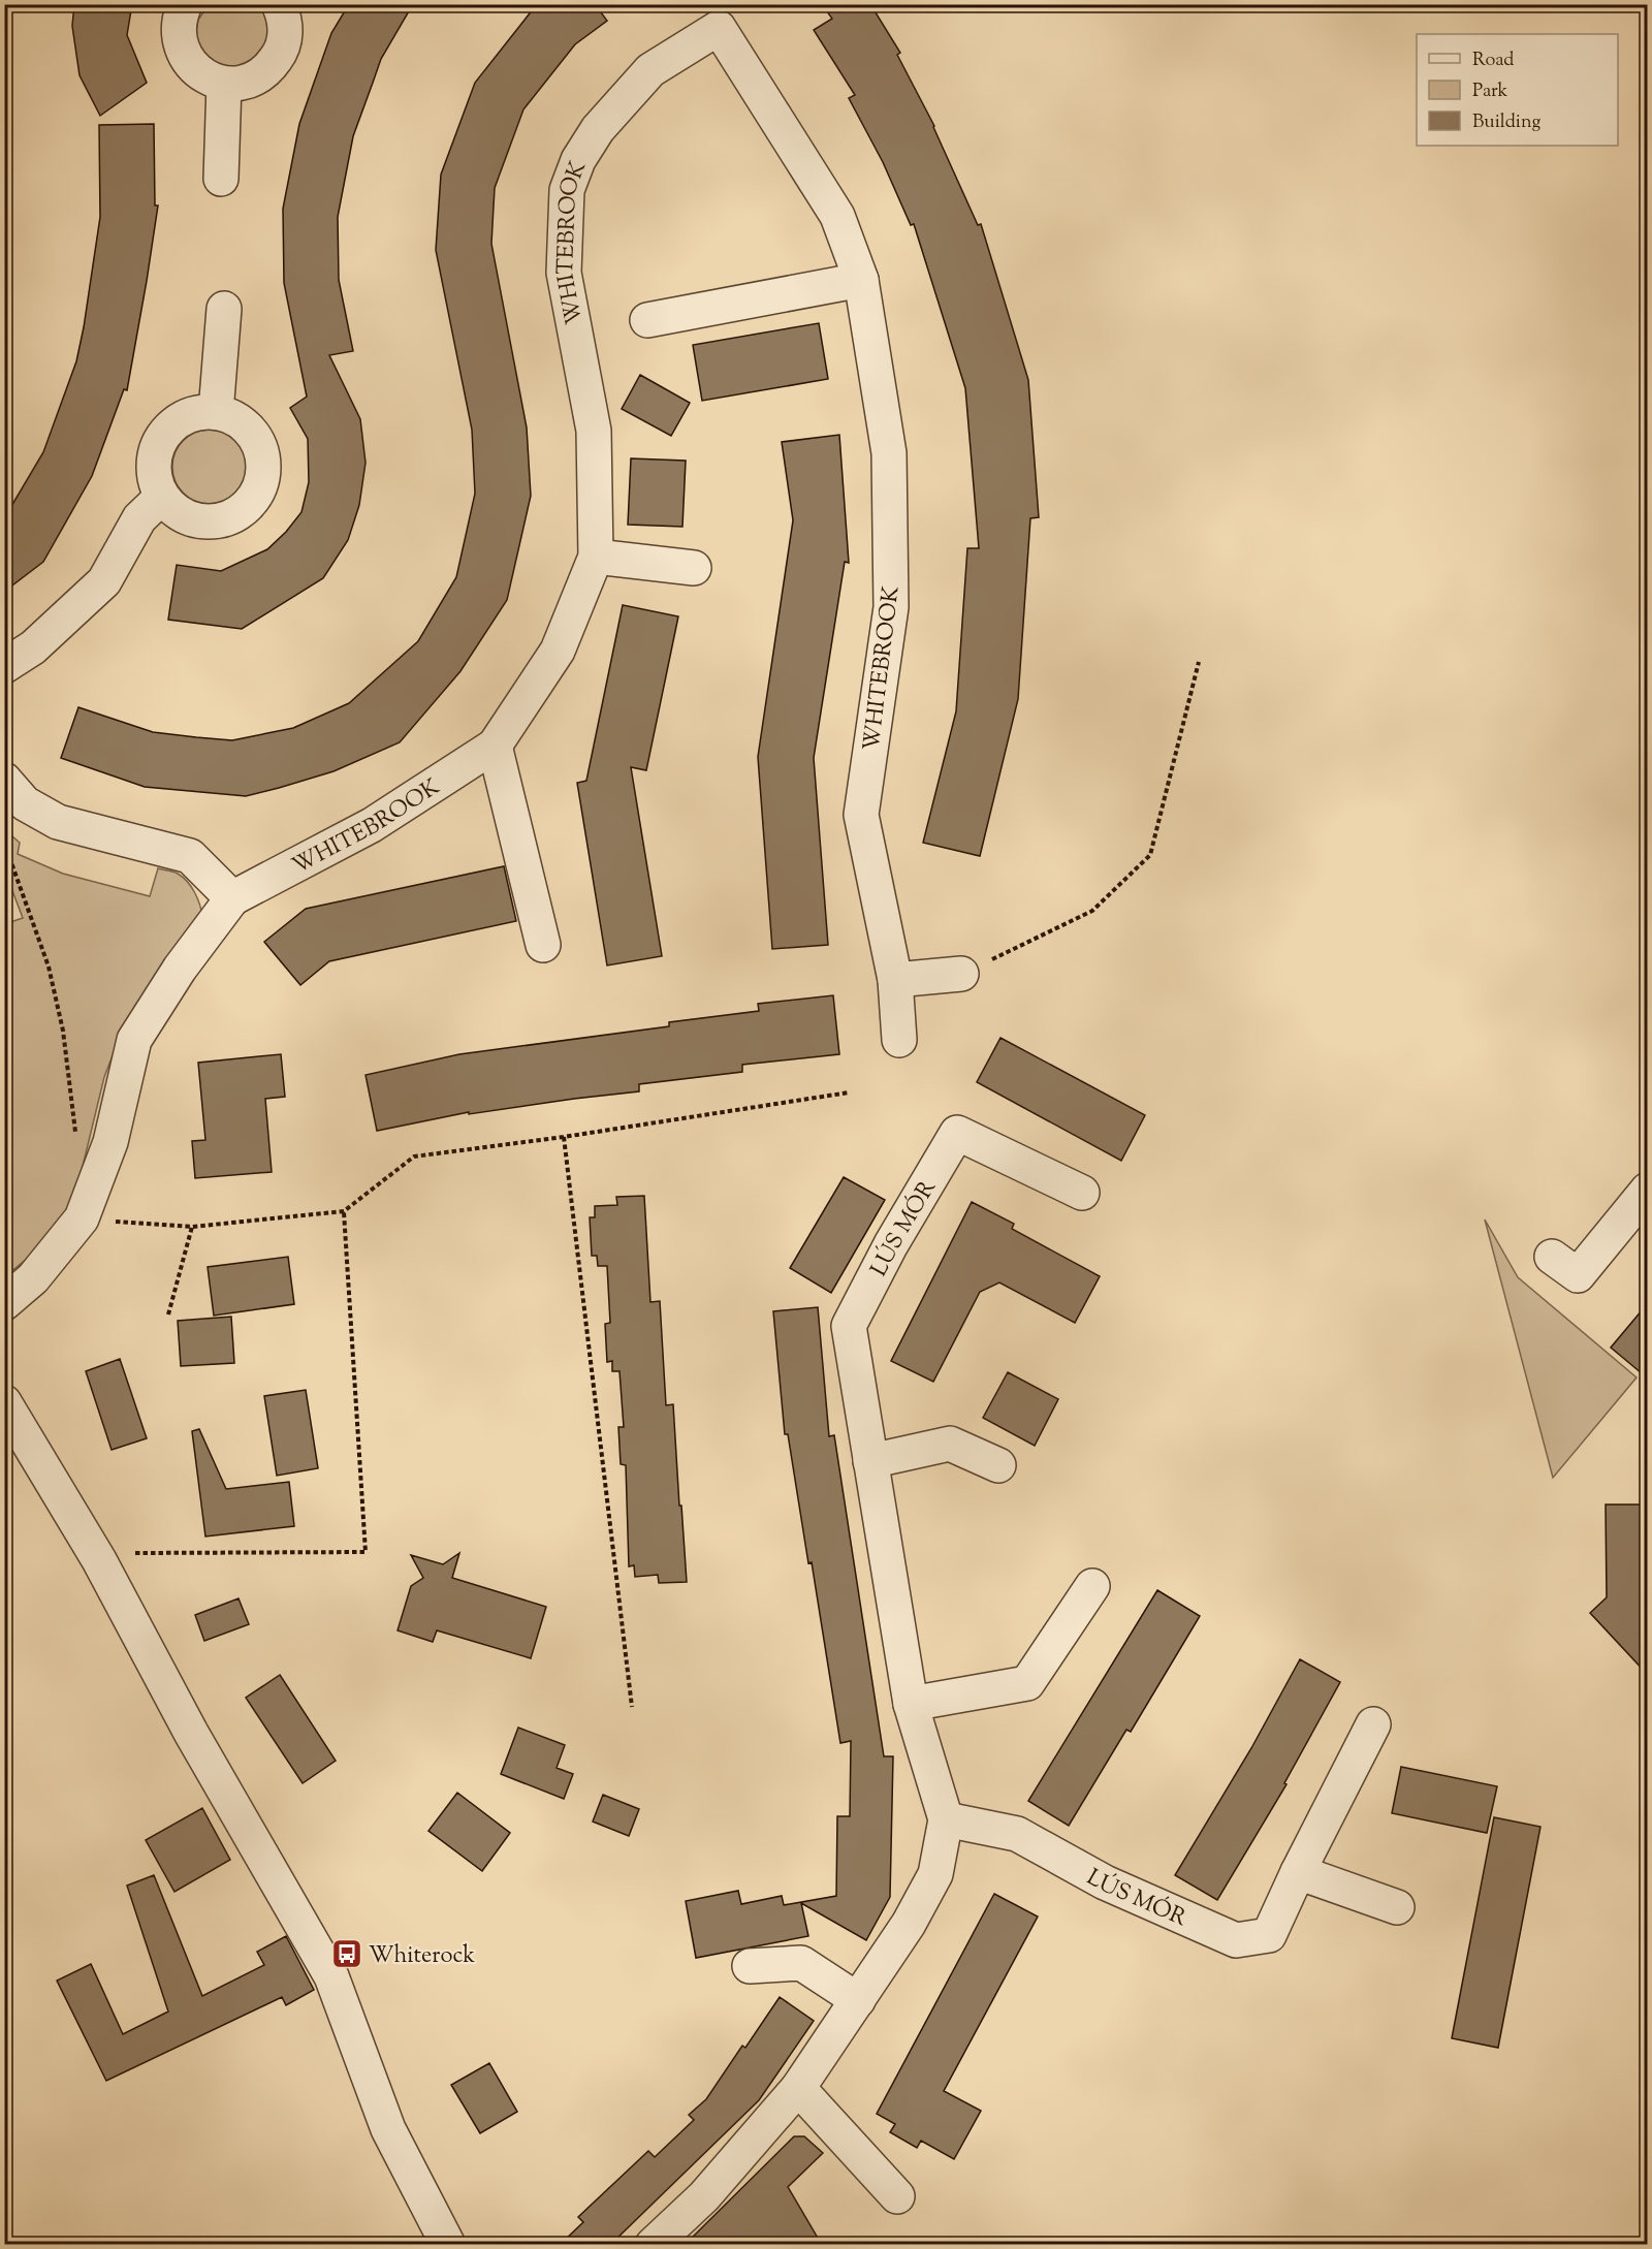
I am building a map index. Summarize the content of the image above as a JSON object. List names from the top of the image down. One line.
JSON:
{"streets":{"street":["WHITEBROOK","LÚS MÓR"]},"places":{"bus stop":["Whiterock"]},"legend":["Road","Park","Building"]}
